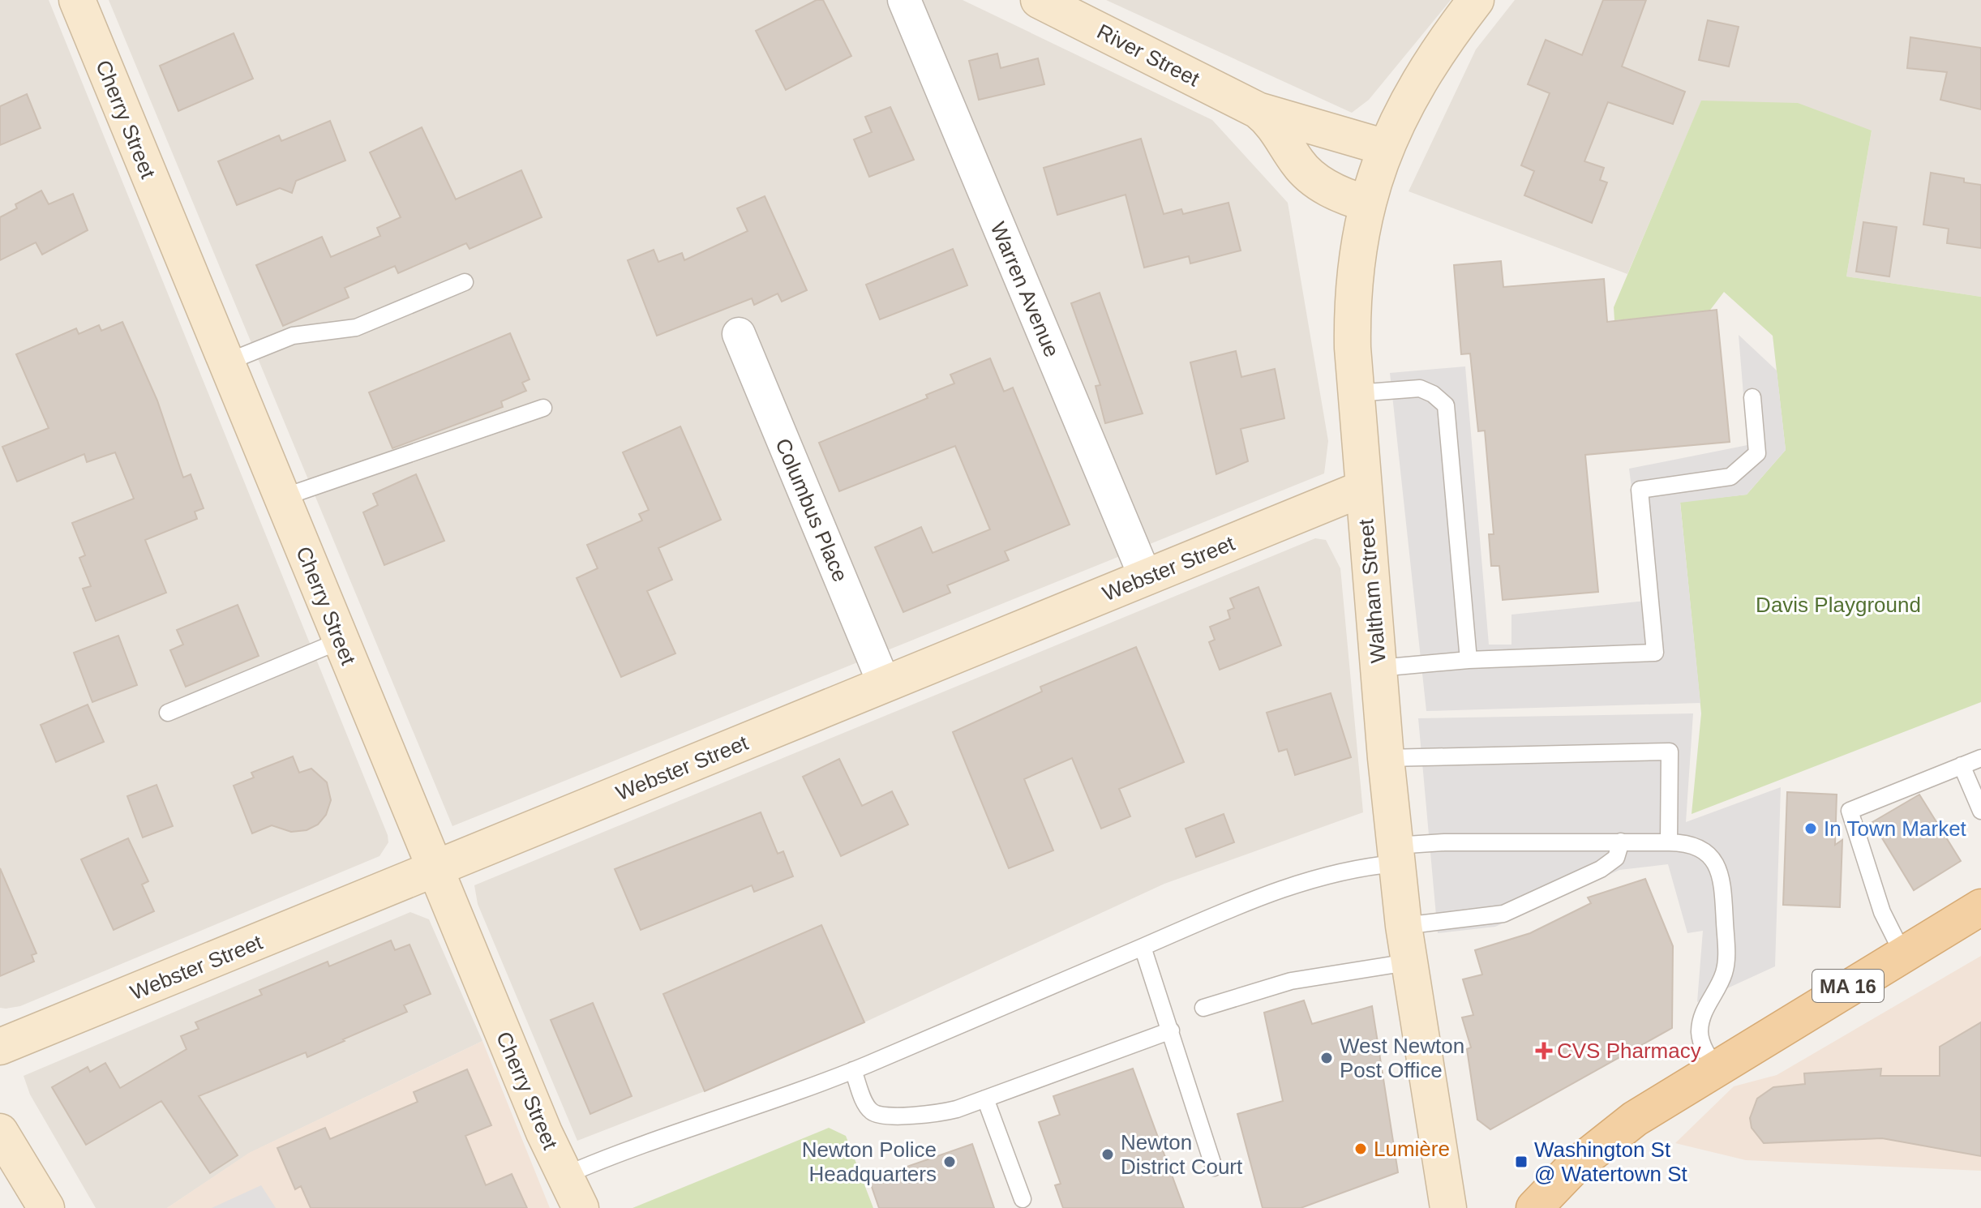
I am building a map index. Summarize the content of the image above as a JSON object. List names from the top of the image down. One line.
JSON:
{"streets":{"main road":["MA 16"],"street":["River Street","Cherry Street","Warren Avenue","Columbus Place","Webster Street","Waltham Street"]},"crossings":[["River Street","Waltham Street"],["Cherry Street","Webster Street"],["Warren Avenue","Webster Street"],["Columbus Place","Webster Street"],["Webster Street","Waltham Street"]],"parks":["Davis Playground"],"places":{"other":["In Town Market","West Newton Post Office","Lumière","Newton District Court","Newton Police Headquarters"],"health":["CVS Pharmacy"],"transit":["Washington St @ Watertown St"]}}
